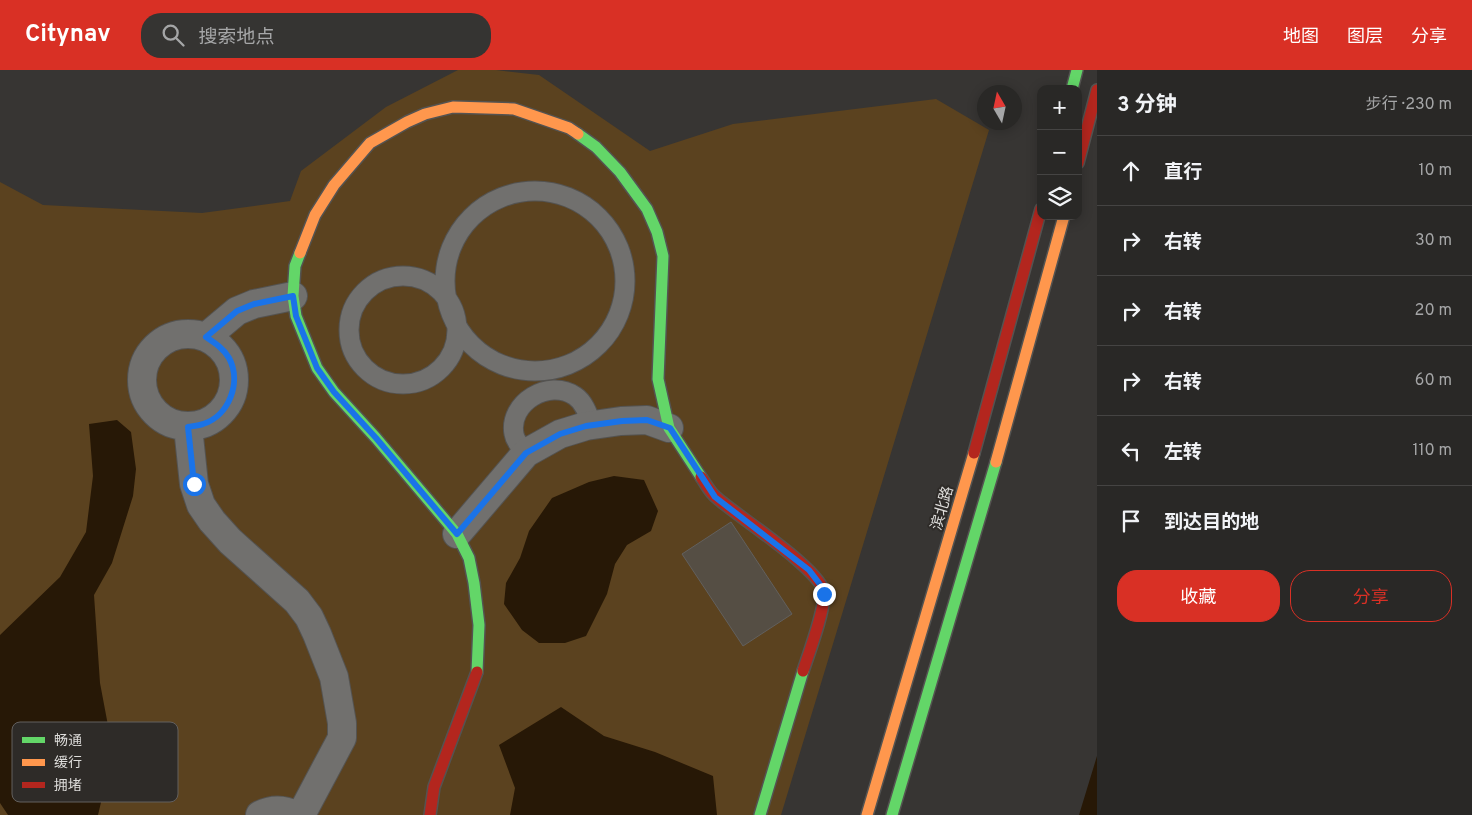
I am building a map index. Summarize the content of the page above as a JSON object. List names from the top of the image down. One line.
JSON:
{"streets":{"street":["滨北路"]},"legend":["畅通","缓行","拥堵"],"north":"top","page":{"header":"Citynav","search":"搜索地点","nav":["地图","图层","分享"],"heading":["3 分钟","步行 · 230 m"],"map_buttons":["+","−"],"list":[["直行","10 m"],["右转","30 m"],["右转","20 m"],["右转","60 m"],["左转","110 m"],"到达目的地"],"buttons":["收藏","分享"]}}
